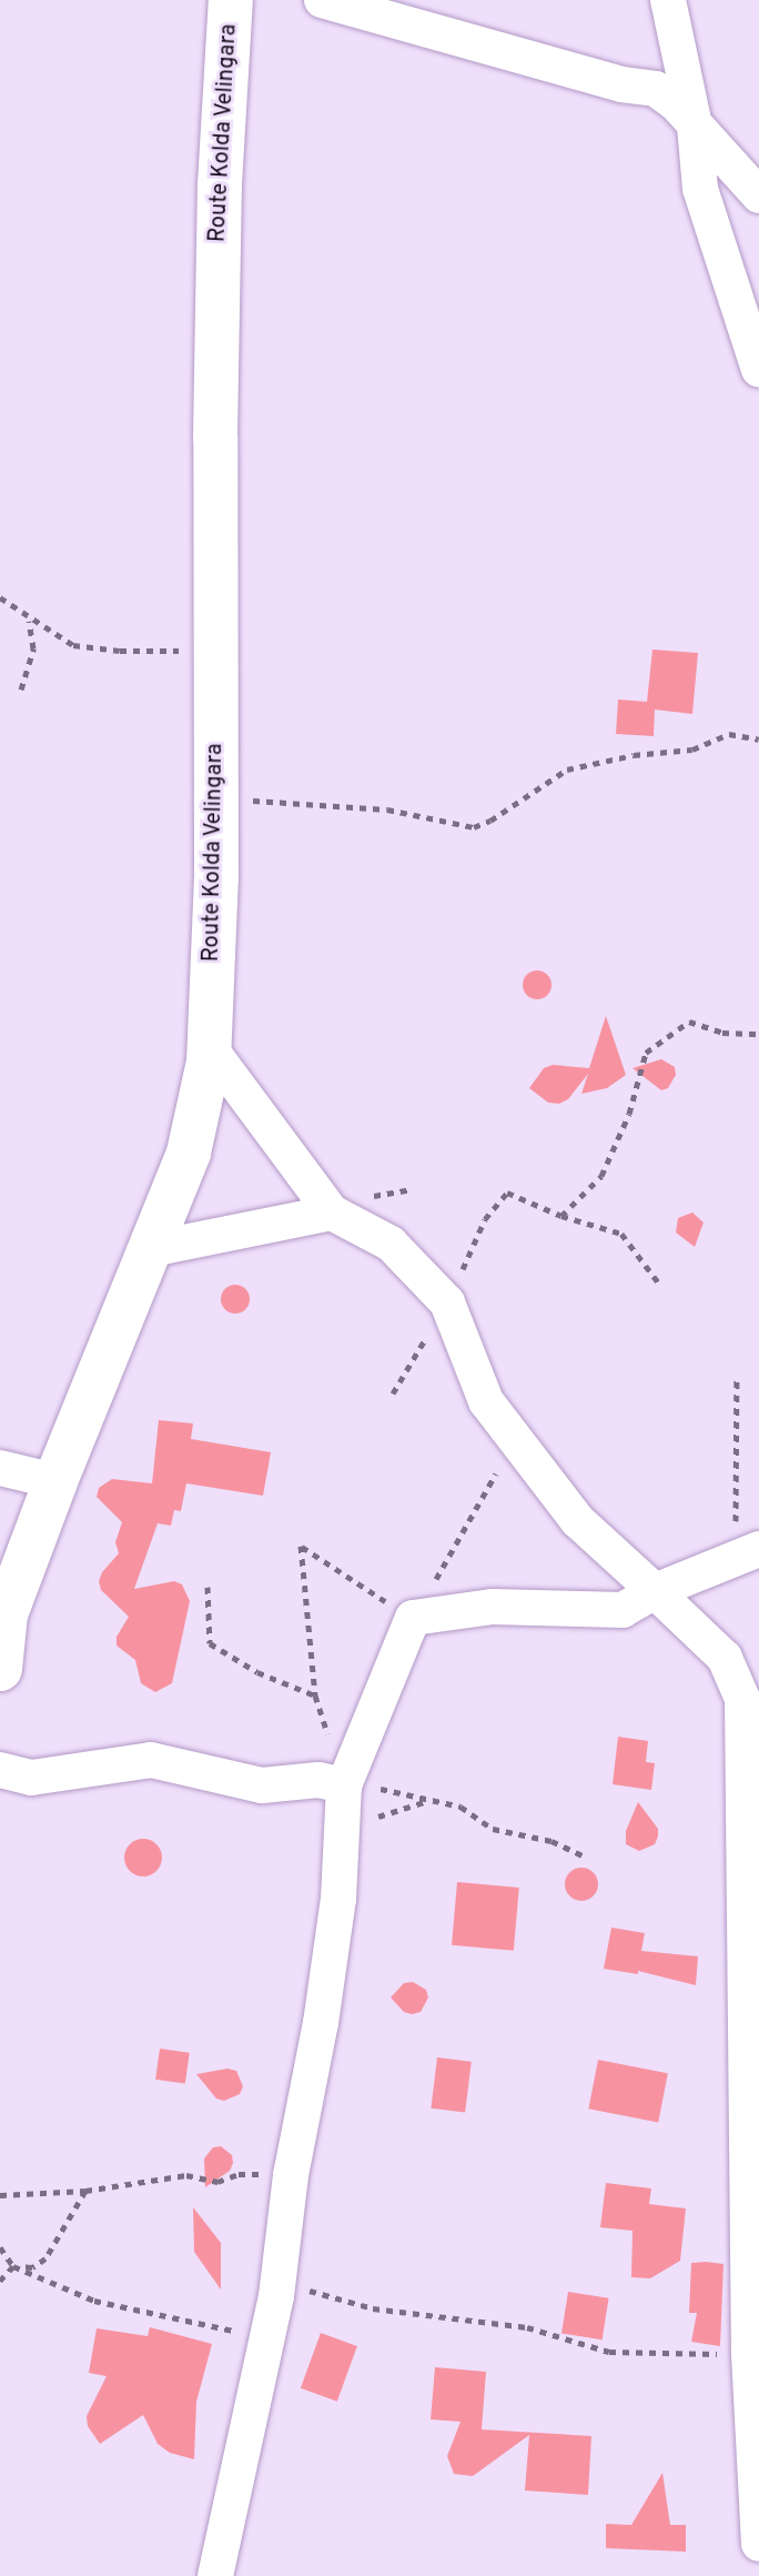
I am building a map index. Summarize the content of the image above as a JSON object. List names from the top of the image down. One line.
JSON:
{"streets":{"main road":["Route Kolda Velingara"]}}
